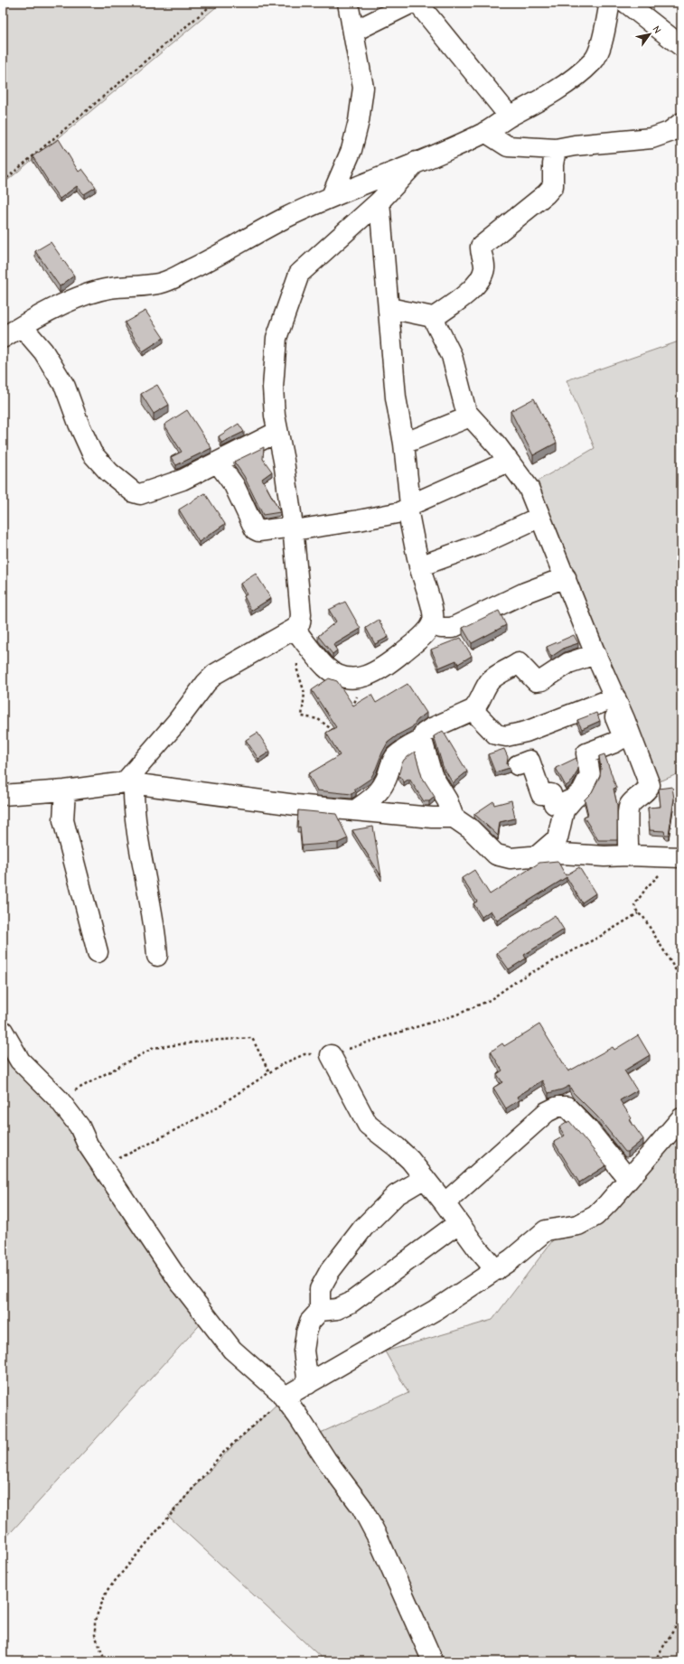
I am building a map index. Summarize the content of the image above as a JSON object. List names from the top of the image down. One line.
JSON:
{"north":"top right"}
